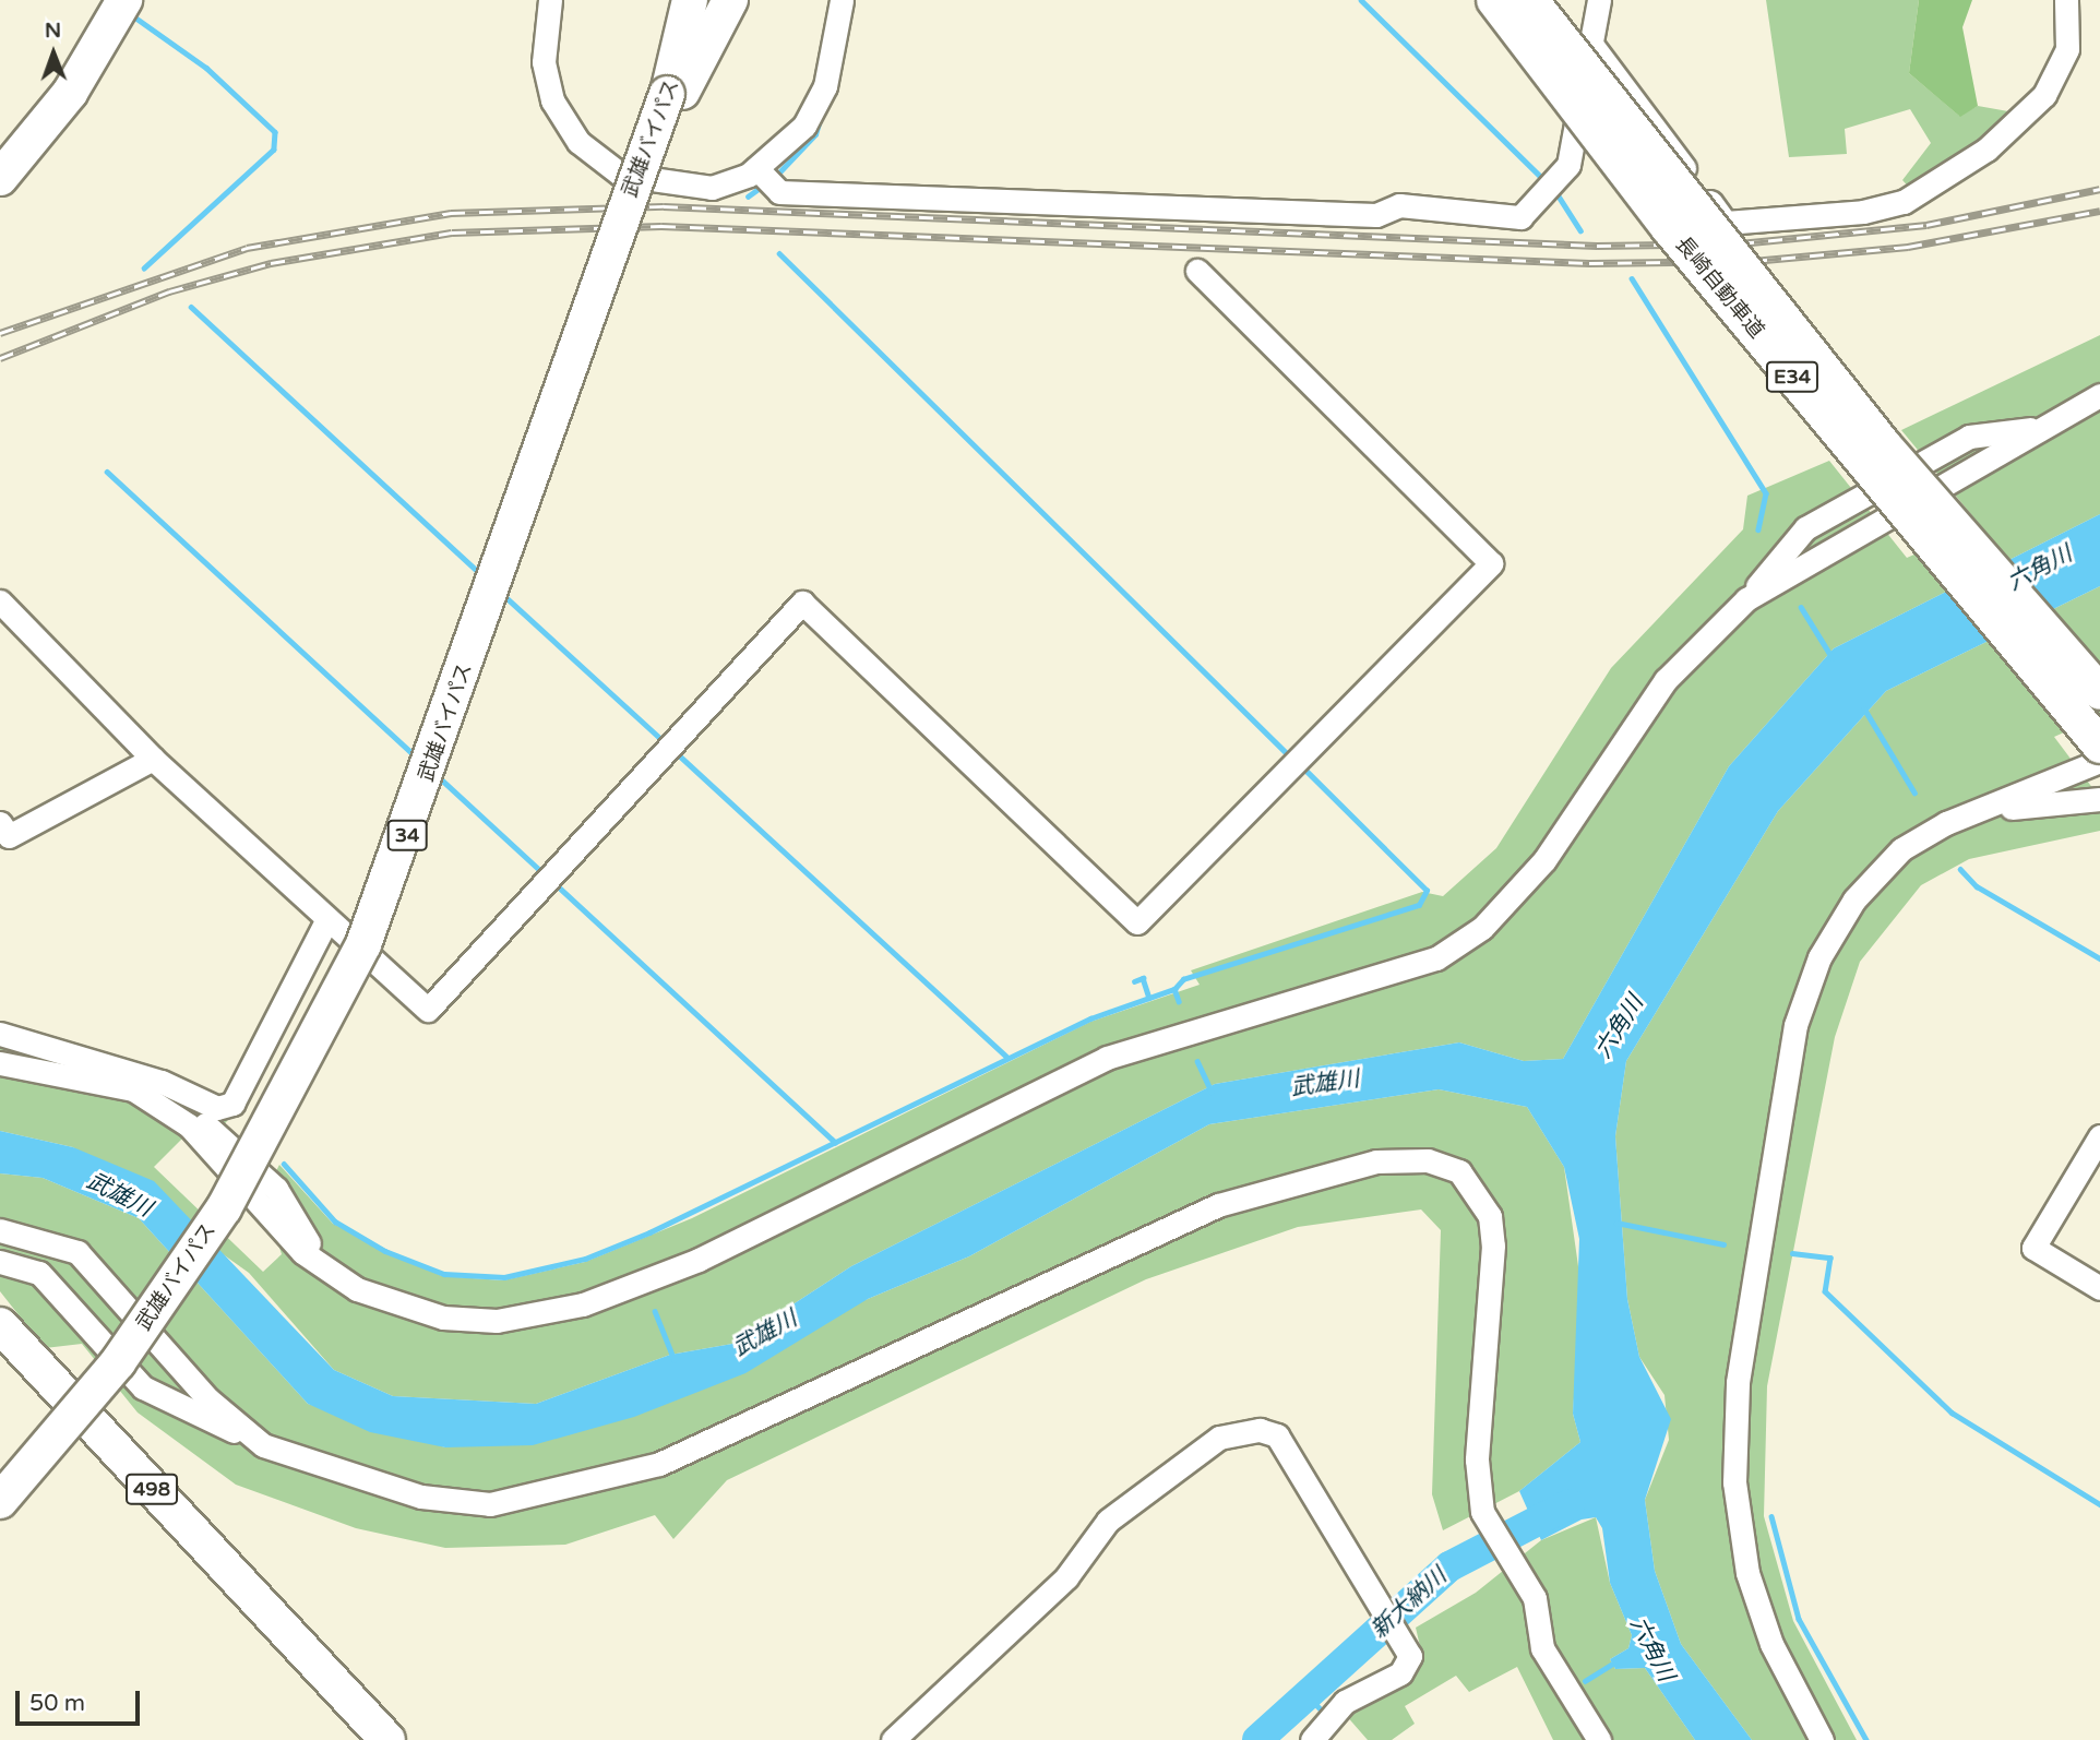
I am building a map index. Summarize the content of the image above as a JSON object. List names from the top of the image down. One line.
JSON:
{"streets":{"highway":["武雄バイパス","長崎自動車道","E34","34","498"]},"crossings":[["武雄バイパス","498"]],"water":["六角川","武雄川","新大納川"],"scale_bar":"50 m","north":"top"}
